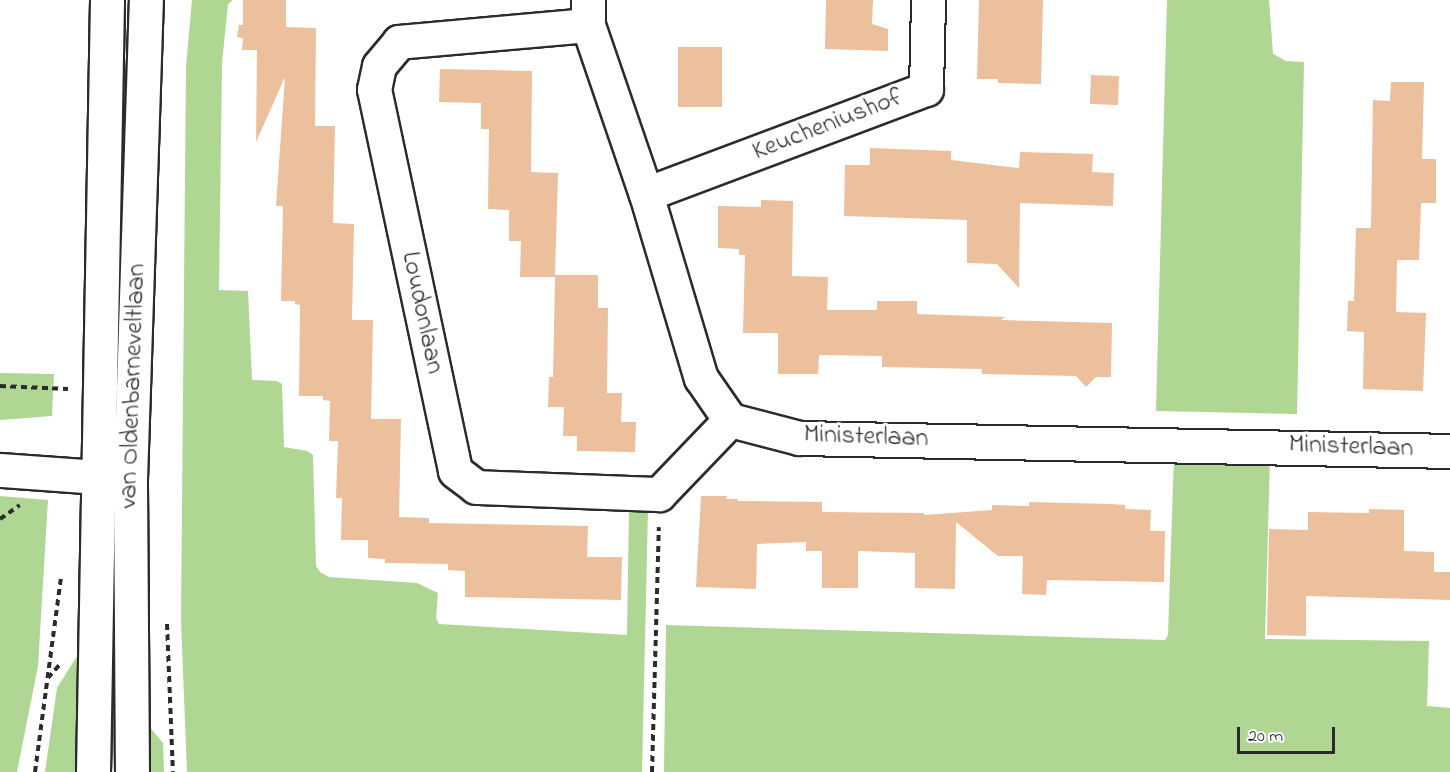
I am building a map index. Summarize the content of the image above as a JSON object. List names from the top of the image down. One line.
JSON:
{"streets":{"street":["Keucheniushof","Loudonlaan","van Oldenbarneveltlaan","Ministerlaan"]},"scale_bar":"20 m"}
